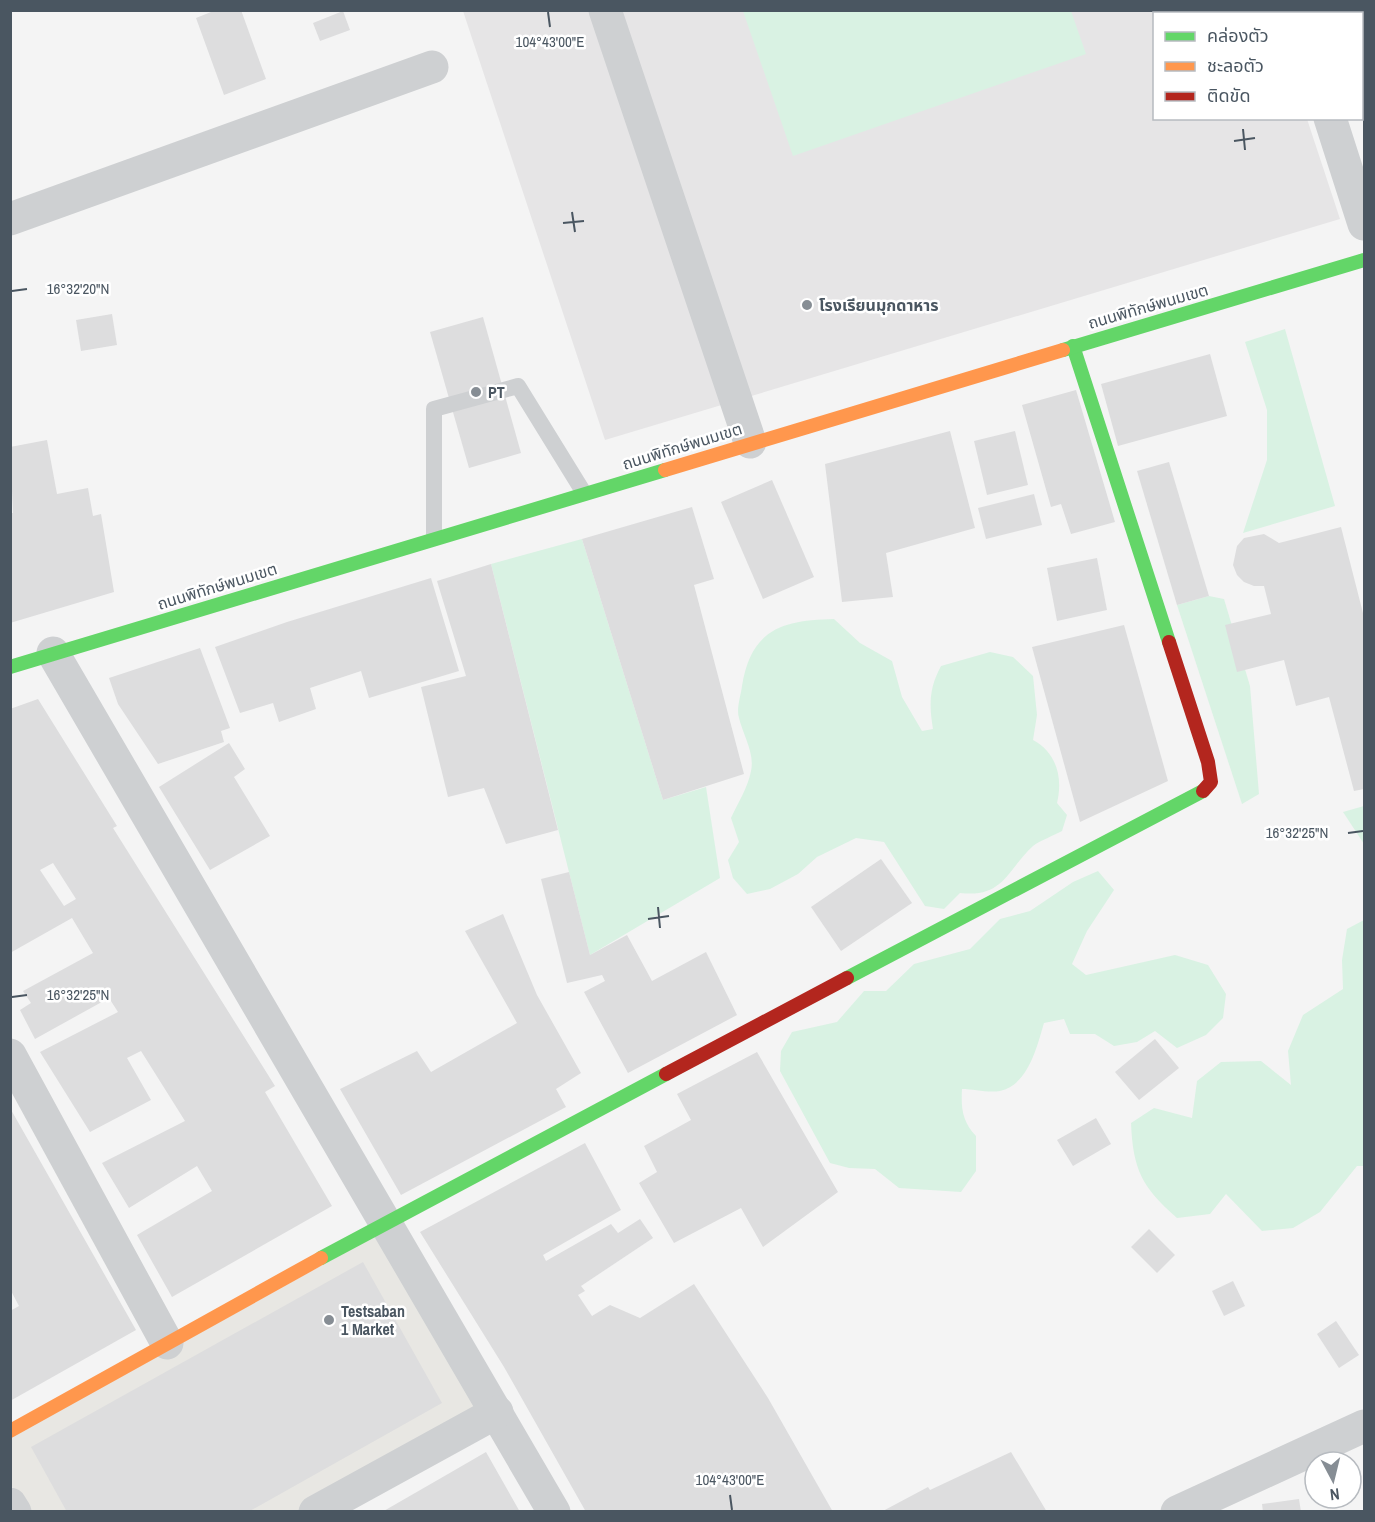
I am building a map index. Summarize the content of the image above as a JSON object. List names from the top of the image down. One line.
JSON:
{"streets":{"street":["ถนนพิทักษ์พนมเขต"]},"places":["โรงเรียนมุกดาหาร","PT","Testsaban 1 Market"],"legend":["คล่องตัว","ชะลอตัว","ติดขัด"],"north":"bottom","coordinates":["104°43'00\"E","16°32'20\"N","16°32'25\"N"]}
